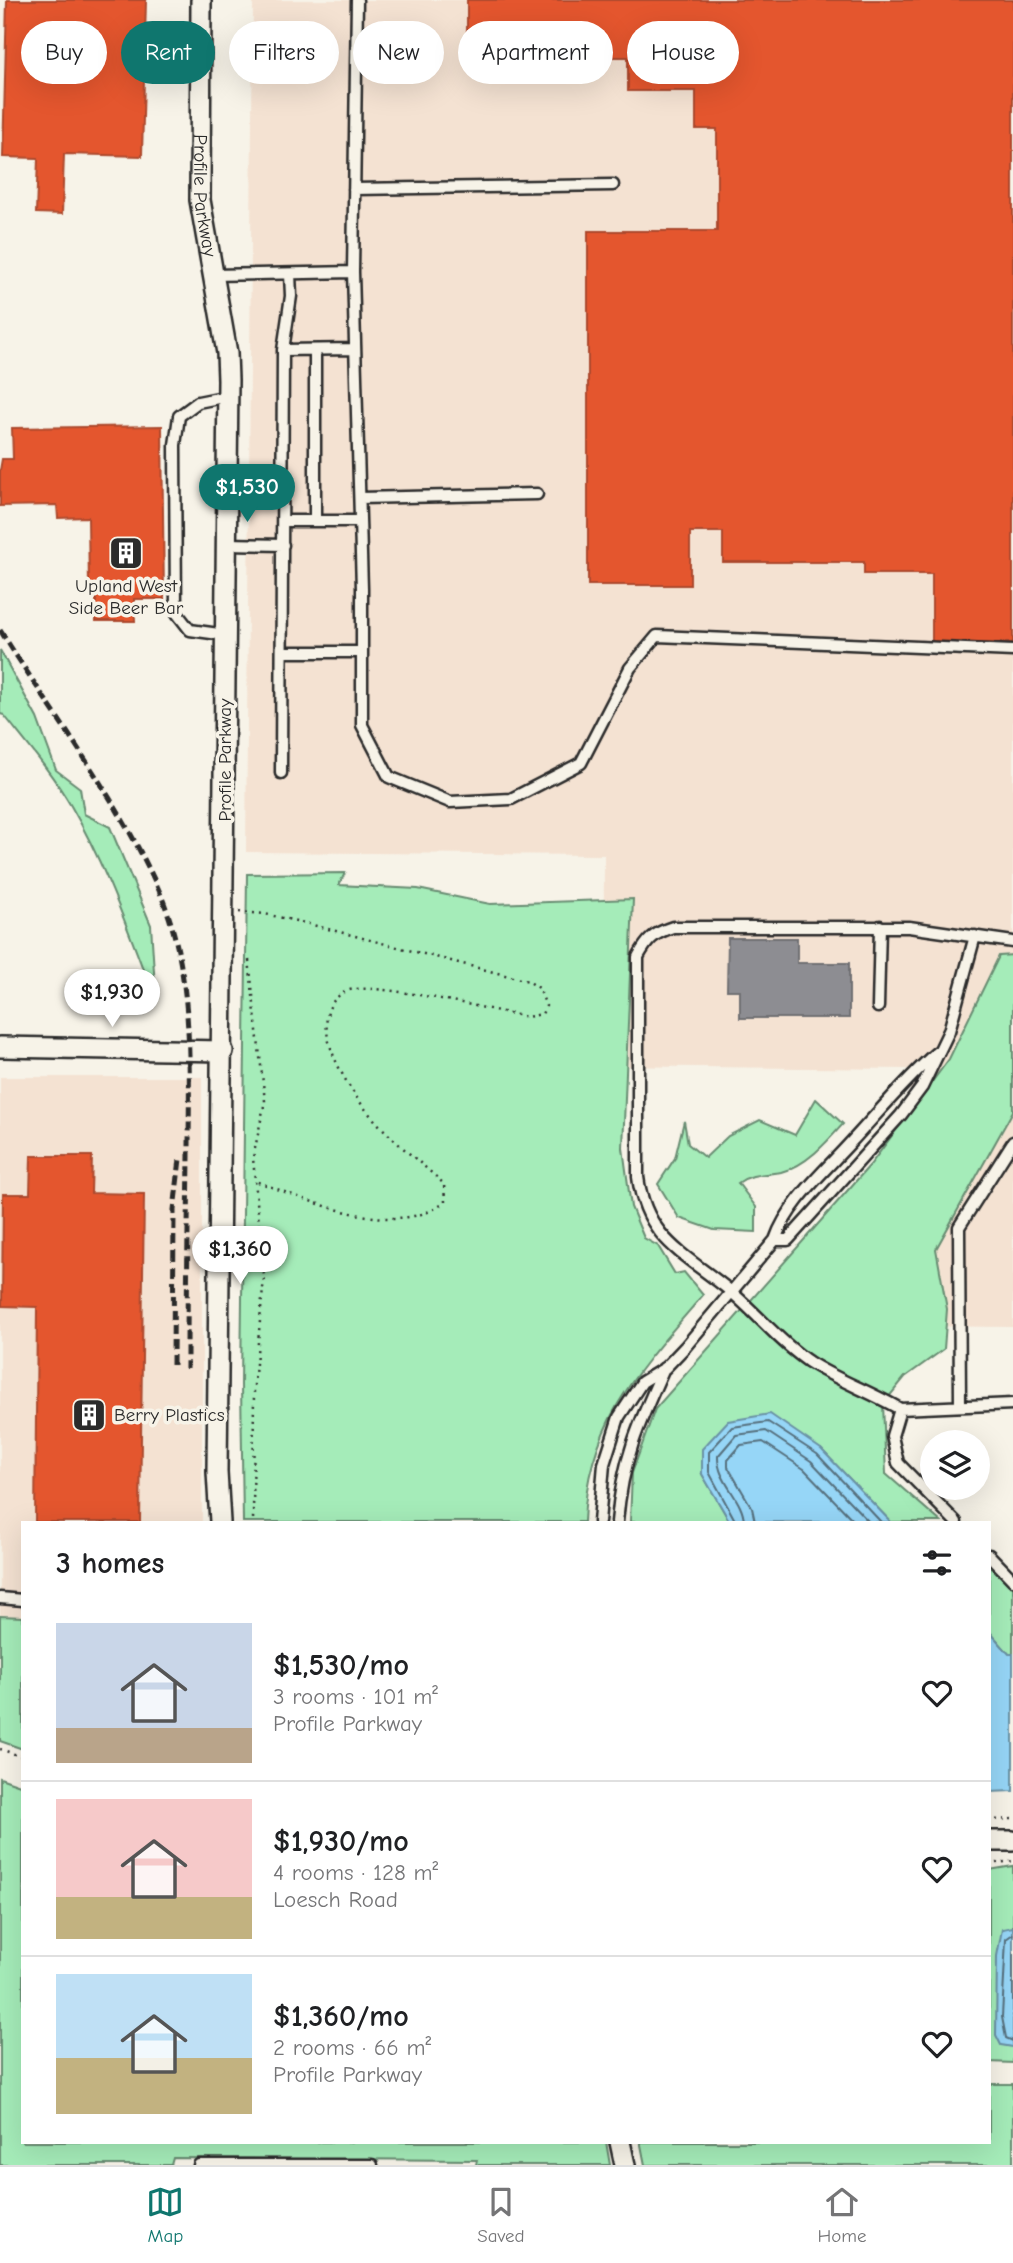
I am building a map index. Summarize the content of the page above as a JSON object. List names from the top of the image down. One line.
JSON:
{"streets":{"street":["Profile Parkway"]},"places":{"building":["Upland West Side Beer Bar","Berry Plastics"]},"page":{"chip":["Buy","Rent","Filters","New","Apartment","House"],"price":["$1,530","$1,930","$1,360"],"heading":"3 homes","list":[{"name":"$1,530/mo","note":"3 rooms · 101 m² · Profile Parkway"},{"name":"$1,930/mo","note":"4 rooms · 128 m² · Loesch Road"},{"name":"$1,360/mo","note":"2 rooms · 66 m² · Profile Parkway"}],"tabs":["Map","Saved","Home"]}}
